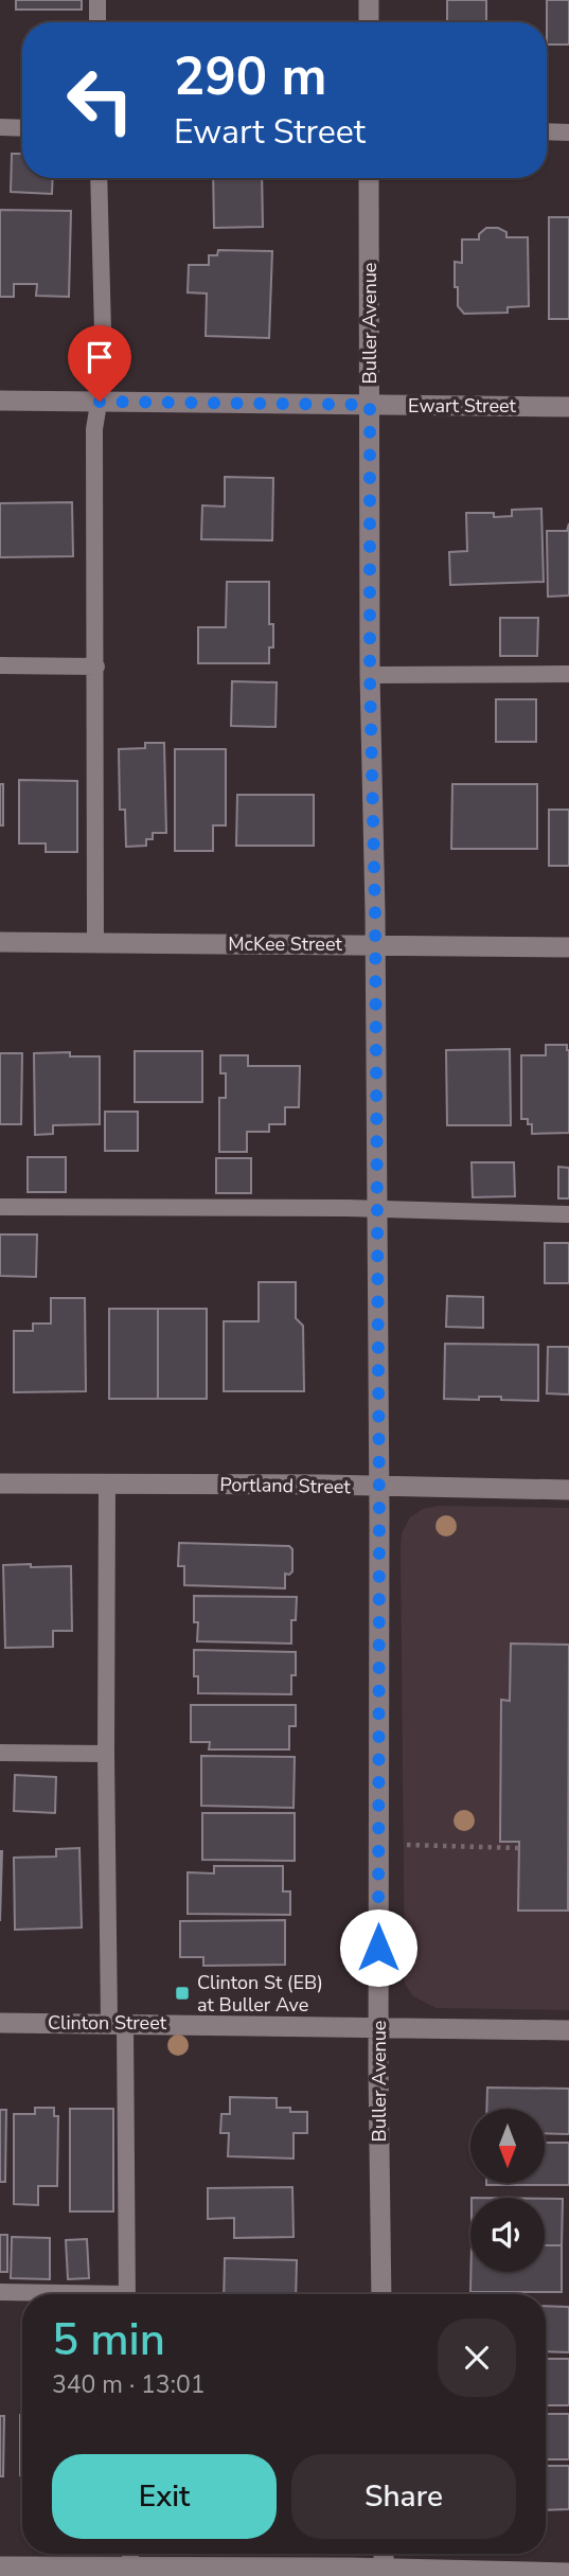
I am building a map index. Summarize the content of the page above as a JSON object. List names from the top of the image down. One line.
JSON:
{"streets":{"street":["Buller Avenue","Ewart Street","McKee Street","Portland Street","Clinton Street"]},"crossings":[["Buller Avenue","Ewart Street"],["Buller Avenue","McKee Street"],["Buller Avenue","Portland Street"],["Buller Avenue","Clinton Street"]],"places":{"transit":["Clinton St (EB) at Buller Ave"]},"north":"bottom","page":{"turn":["290 m","Ewart Street"],"heading":["5 min","340 m · 13:01"],"buttons":["Exit","Share"]}}
